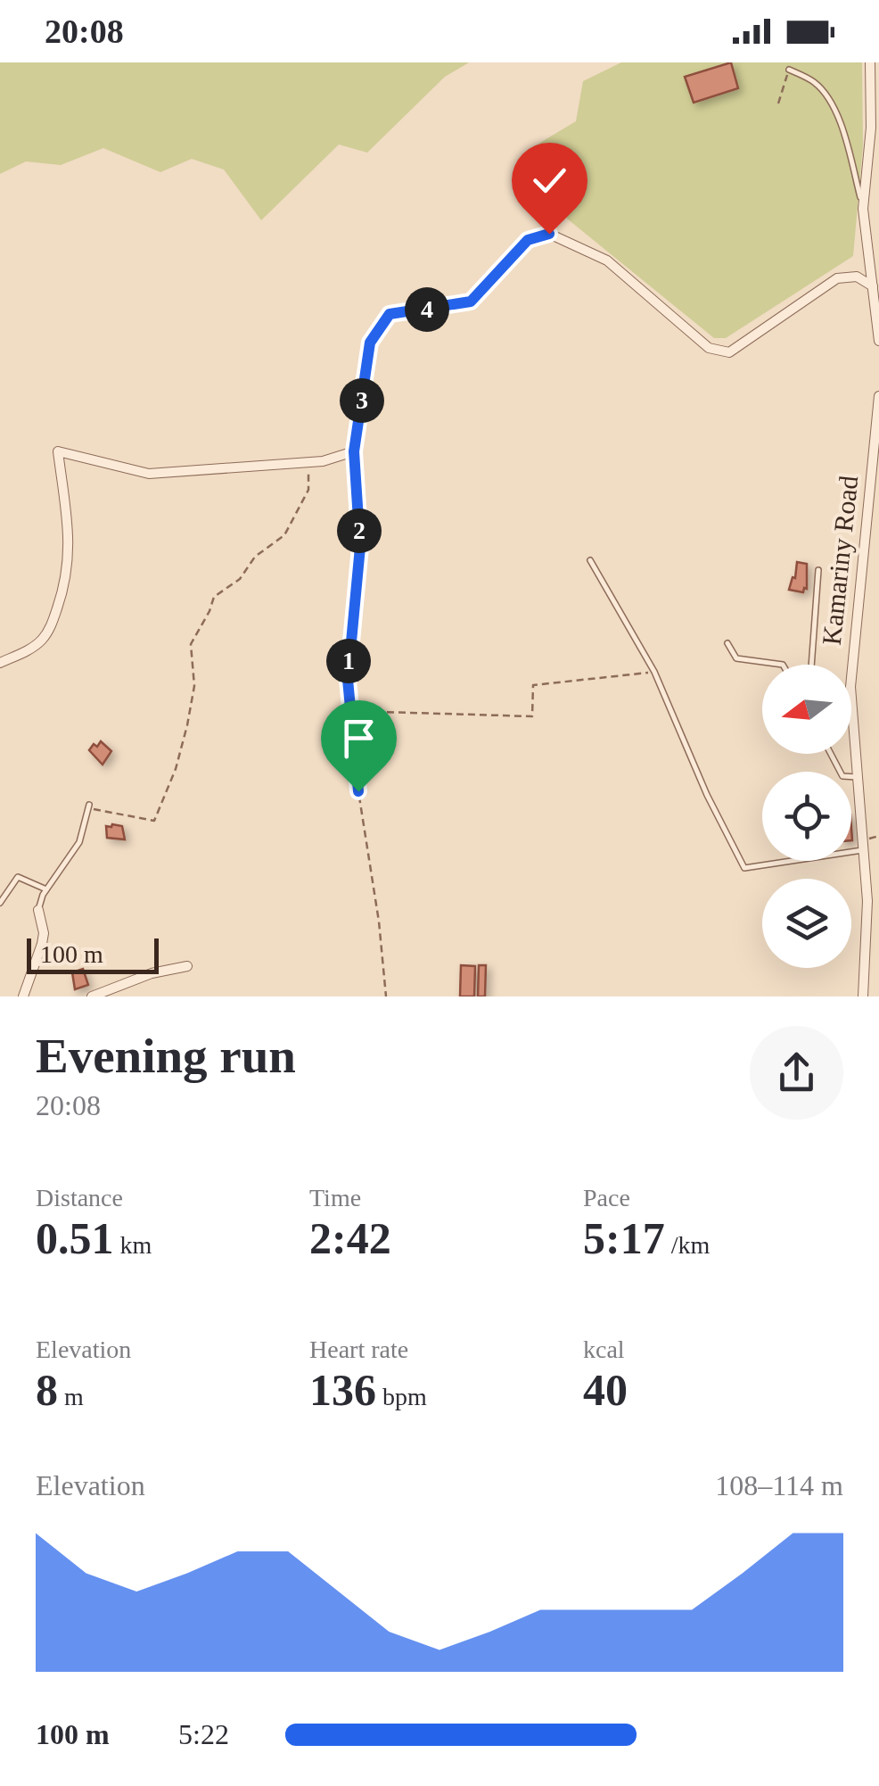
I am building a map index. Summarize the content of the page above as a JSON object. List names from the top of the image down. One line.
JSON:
{"streets":{"street":["Kamariny Road"]},"scale_bar":"100 m","north":"left","page":{"status":"20:08","pins":["4","3","2","1"],"scale":"100 m","heading":["Evening run","20:08"],"stats":[["Distance","0.51 km"],["Time","2:42"],["Pace","5:17 /km"],["Elevation","8 m"],["Heart rate","136 bpm"],["kcal","40"]],"chart":["Elevation","108–114 m"],"list":[{"name":"100 m","note":"5:22"}]}}
